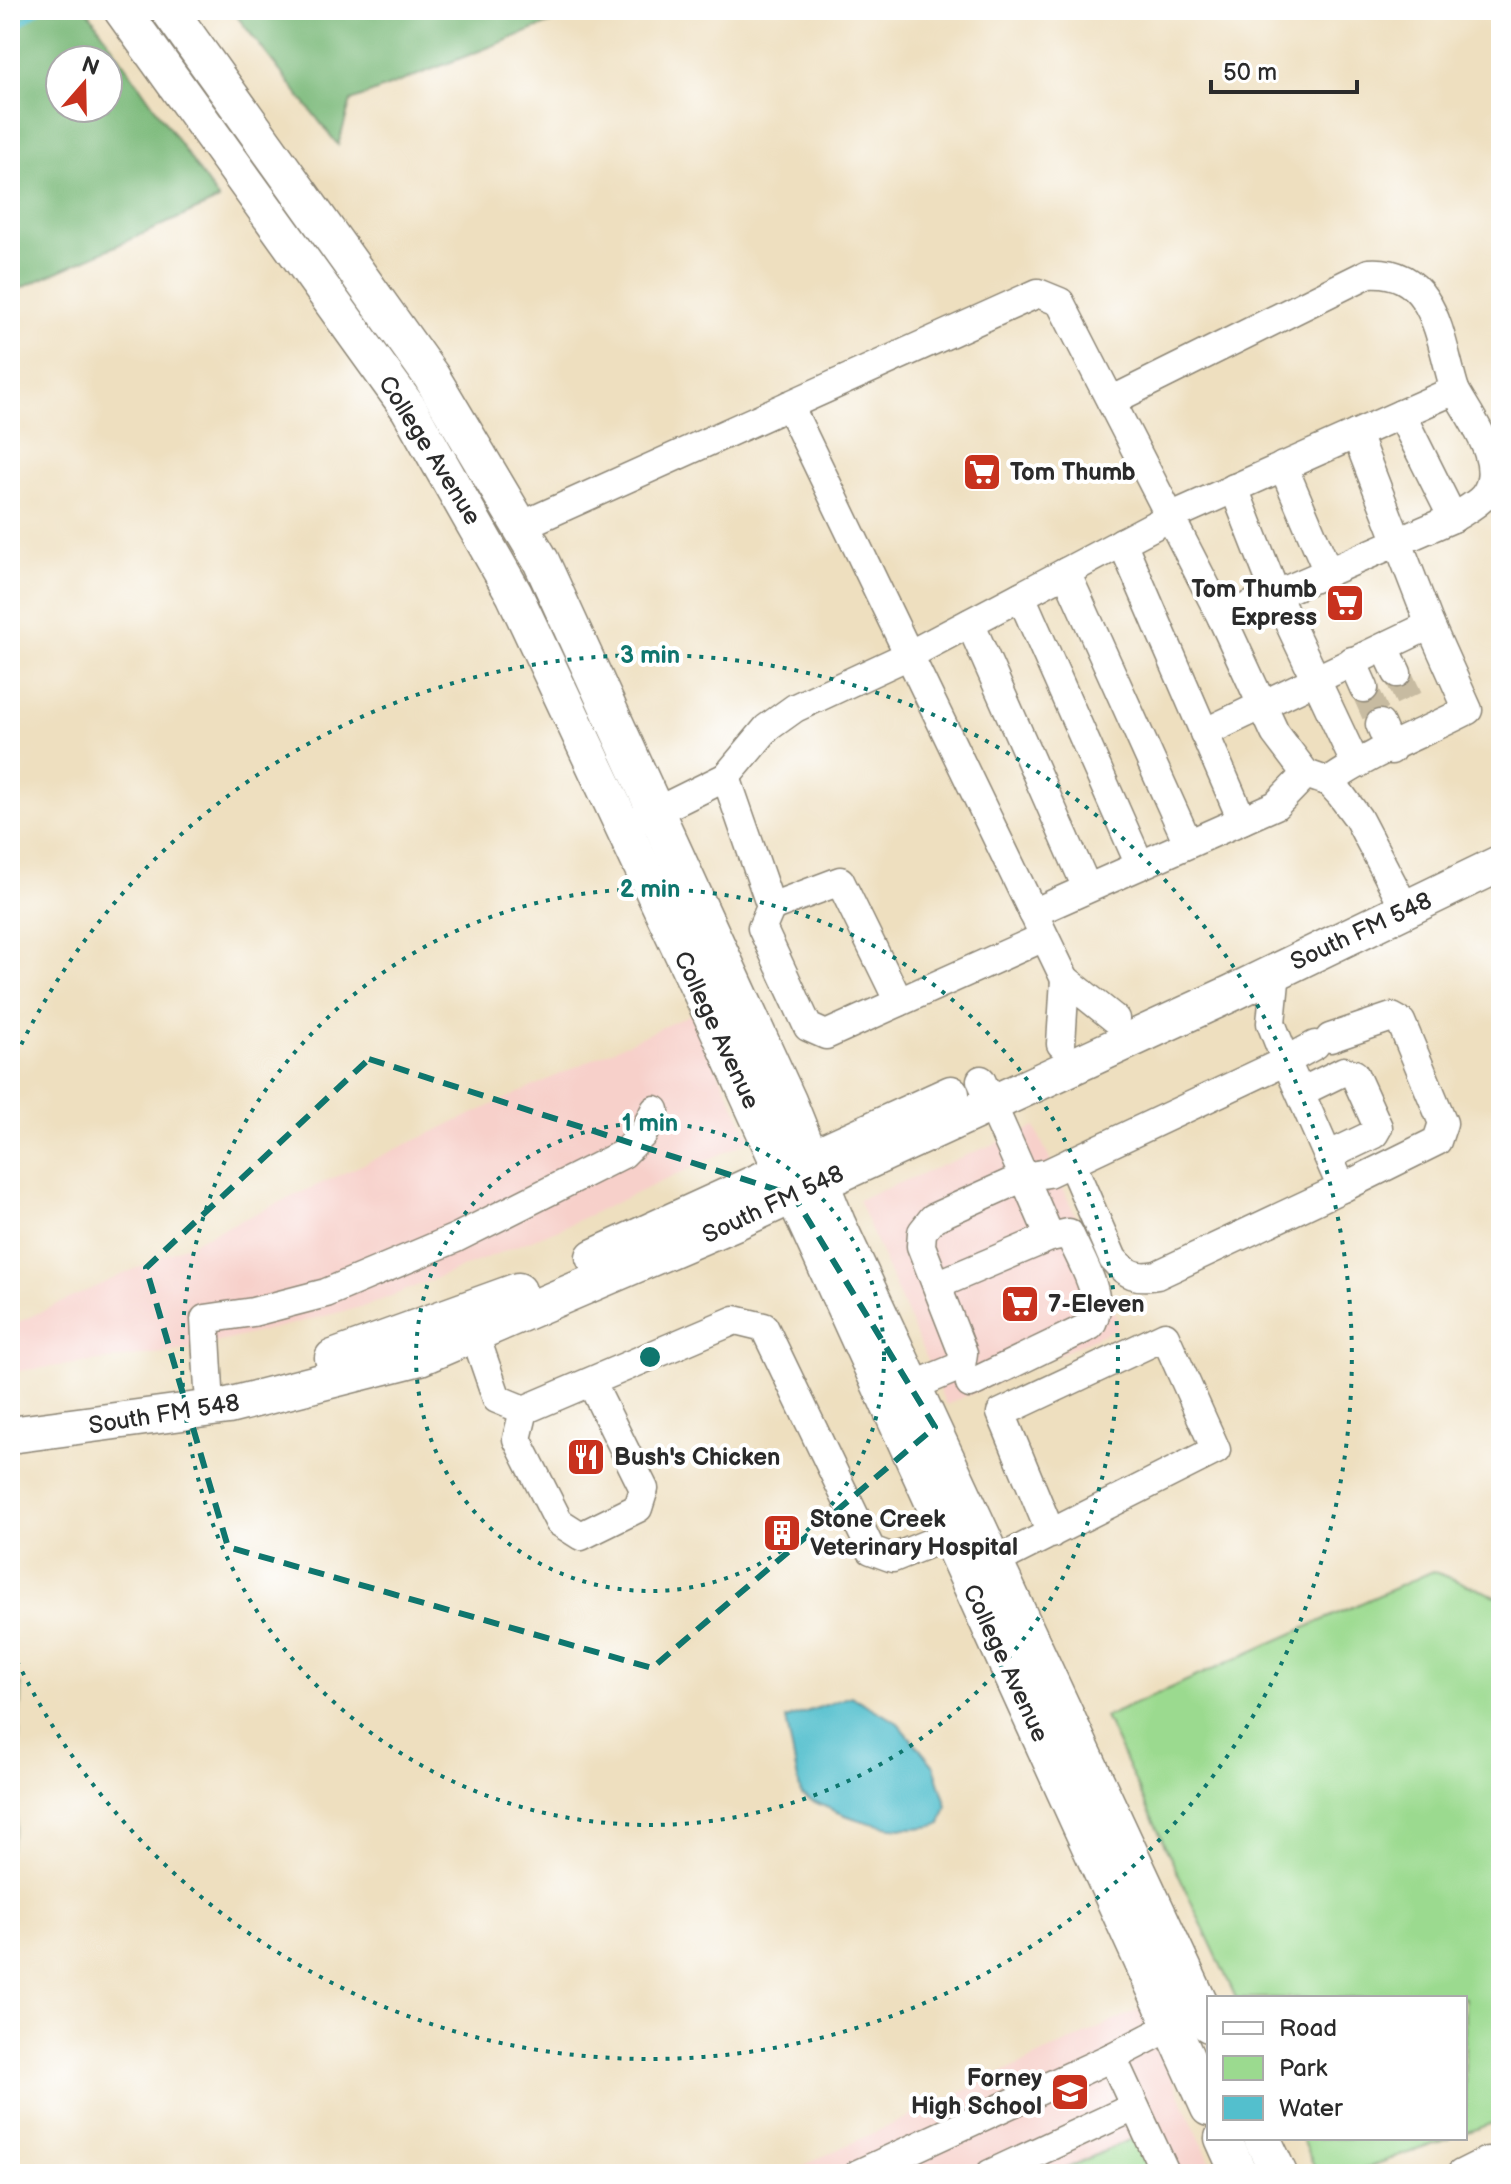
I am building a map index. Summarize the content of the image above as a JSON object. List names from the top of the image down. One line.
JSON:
{"streets":{"main road":["College Avenue","South FM 548"]},"crossings":[["College Avenue","South FM 548"]],"places":{"supermarket":["Tom Thumb","Tom Thumb Express","7-Eleven"],"restaurant":["Bush's Chicken"],"building":["Stone Creek Veterinary Hospital"],"school or university":["Forney High School"]},"legend":["Road","Park","Water"],"scale_bar":"50 m","north":"top","rings":["3 min","2 min","1 min"]}
